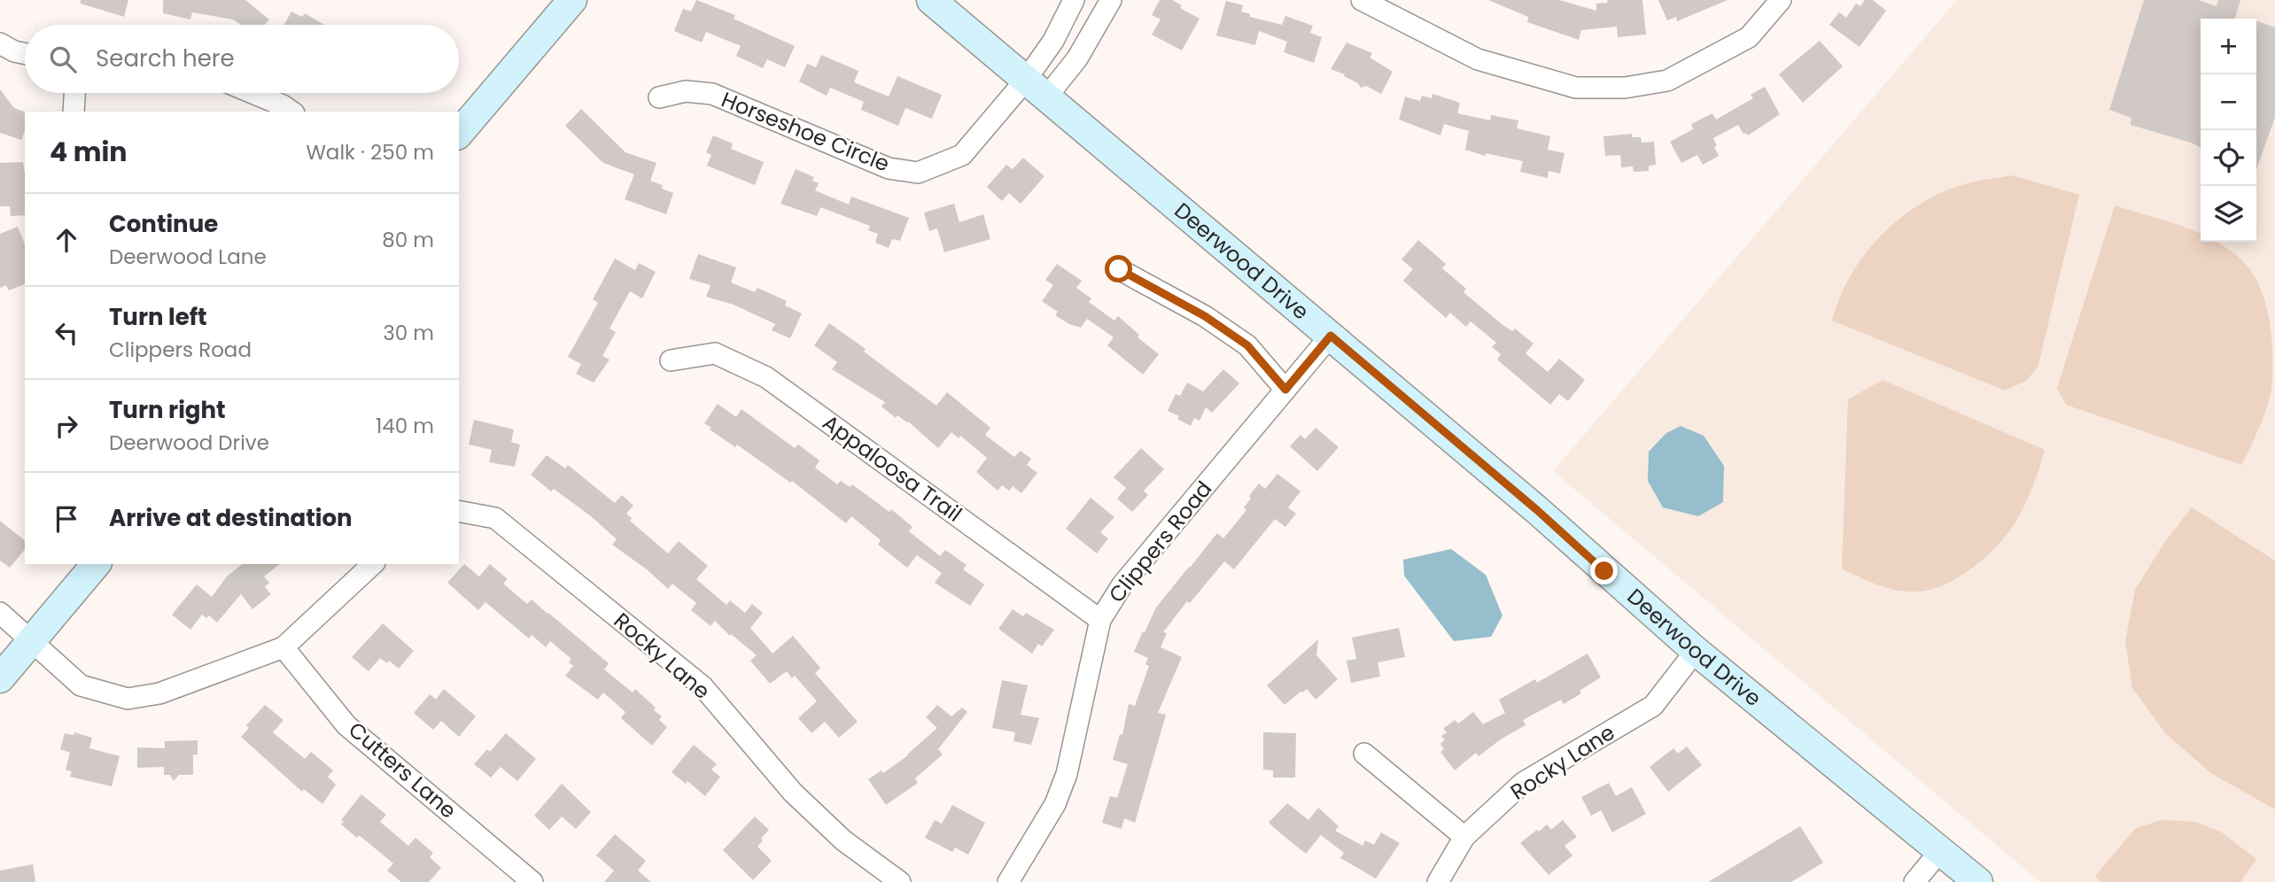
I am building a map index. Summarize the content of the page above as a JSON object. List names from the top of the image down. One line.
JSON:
{"streets":{"street":["Horseshoe Circle","Deerwood Drive","Appaloosa Trail","Clippers Road","Rocky Lane","Cutters Lane"]},"crossings":[["Horseshoe Circle","Deerwood Drive"],["Deerwood Drive","Clippers Road"],["Deerwood Drive","Rocky Lane"],["Appaloosa Trail","Clippers Road"]],"page":{"map_buttons":["+","−"],"search":"Search here","heading":["4 min","Walk · 250 m"],"list":[["Continue","Deerwood Lane","80 m"],["Turn left","Clippers Road","30 m"],["Turn right","Deerwood Drive","140 m"],"Arrive at destination"]}}
